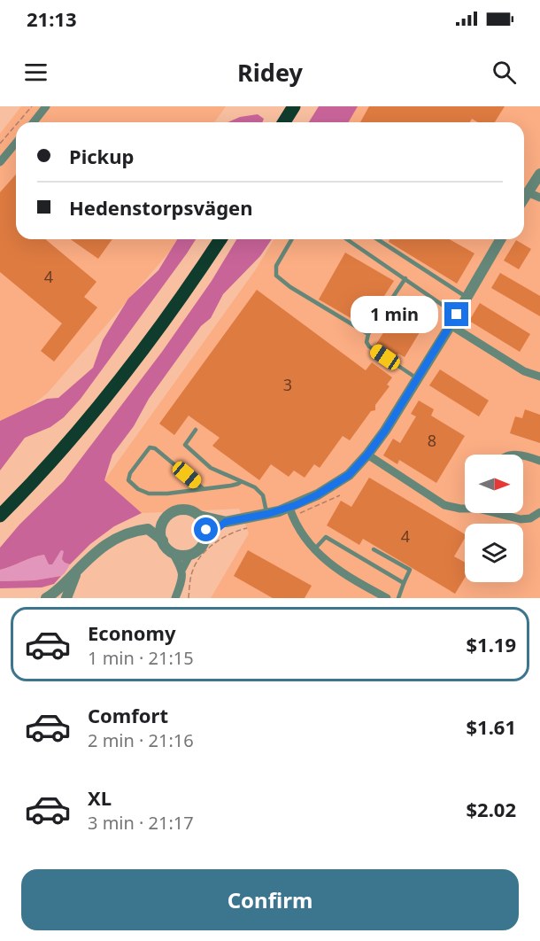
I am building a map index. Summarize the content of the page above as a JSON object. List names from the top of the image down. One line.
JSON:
{"house_numbers":["4","3","8","4"],"north":"right","page":{"status":"21:13","header":"Ridey","banner":["Pickup","Hedenstorpsvägen"],"bubble":"1 min","list":[{"name":"Economy","note":"1 min · 21:15","value":"$1.19"},{"name":"Comfort","note":"2 min · 21:16","value":"$1.61"},{"name":"XL","note":"3 min · 21:17","value":"$2.02"}],"buttons":"Confirm"}}
